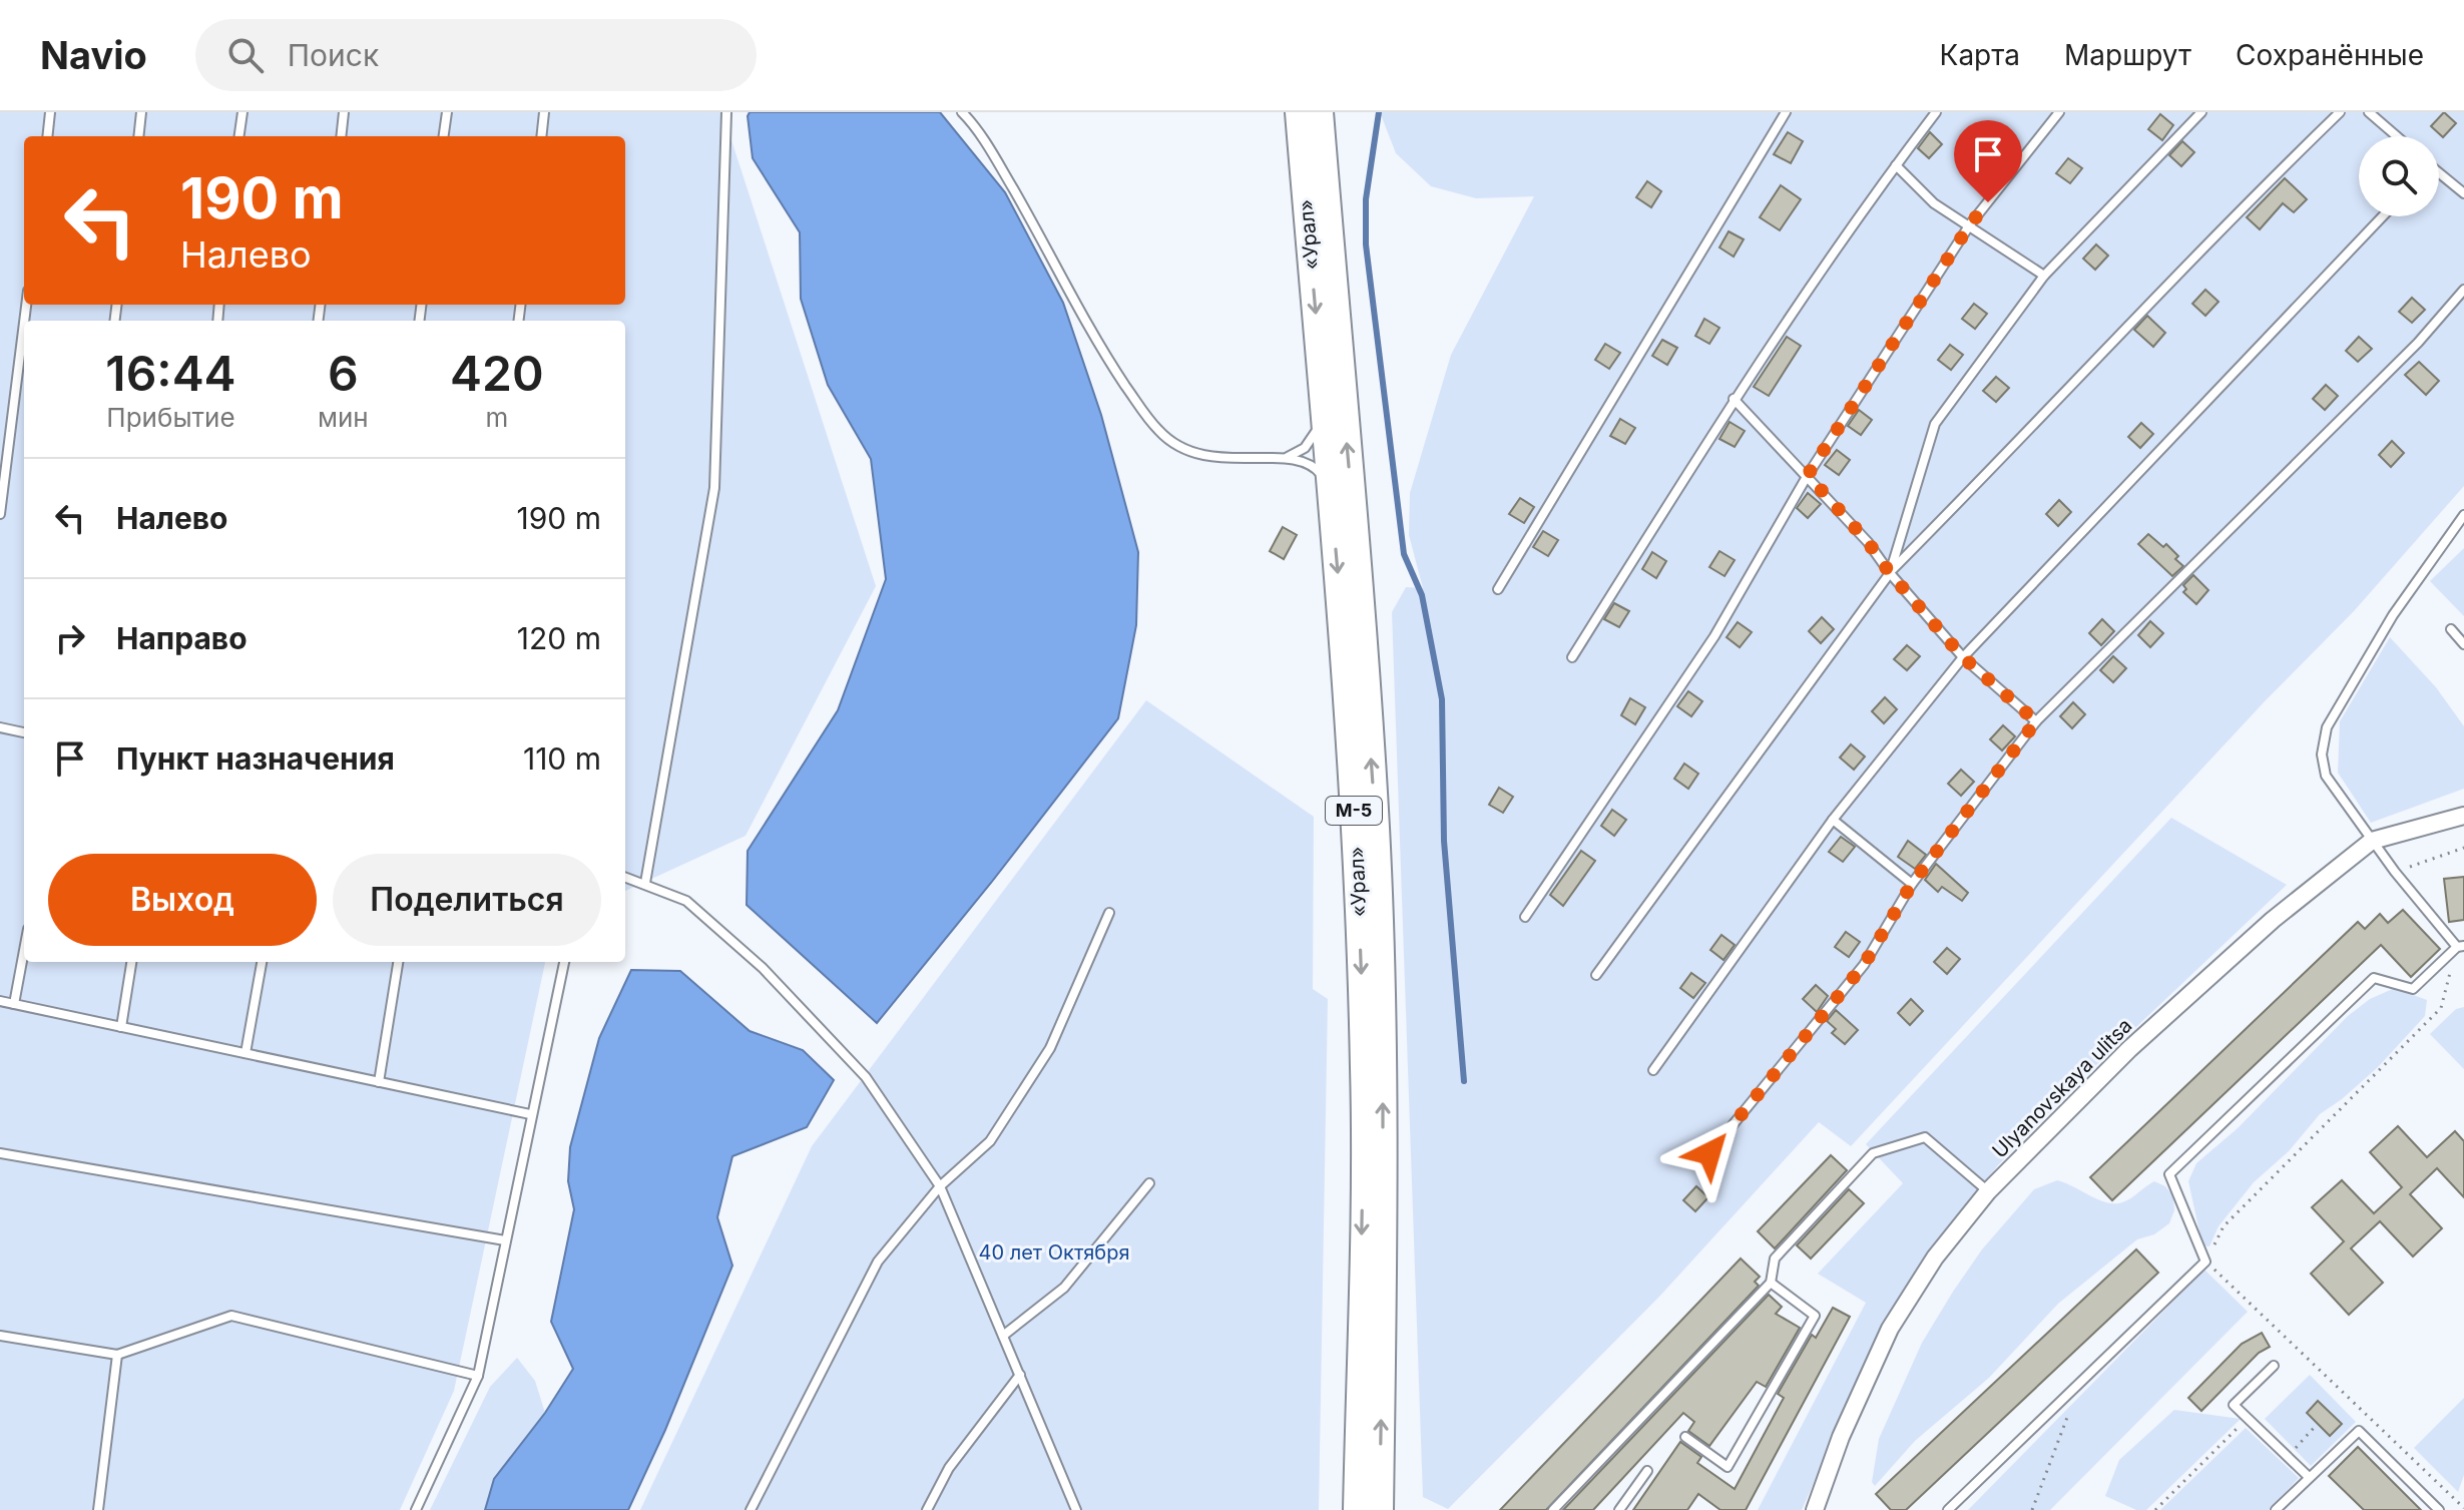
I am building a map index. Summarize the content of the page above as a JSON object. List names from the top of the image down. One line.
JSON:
{"streets":{"highway":["«Урал»","М-5"],"street":["Ulyanovskaya ulitsa"]},"parks":["40 лет Октября"],"page":{"header":"Navio","search":"Поиск","nav":["Карта","Маршрут","Сохранённые"],"turn":["190 m","Налево"],"eta":["16:44","Прибытие","6","мин","420","m"],"list":[{"name":"Налево","value":"190 m"},{"name":"Направо","value":"120 m"},{"name":"Пункт назначения","value":"110 m"}],"buttons":["Выход","Поделиться"]}}
